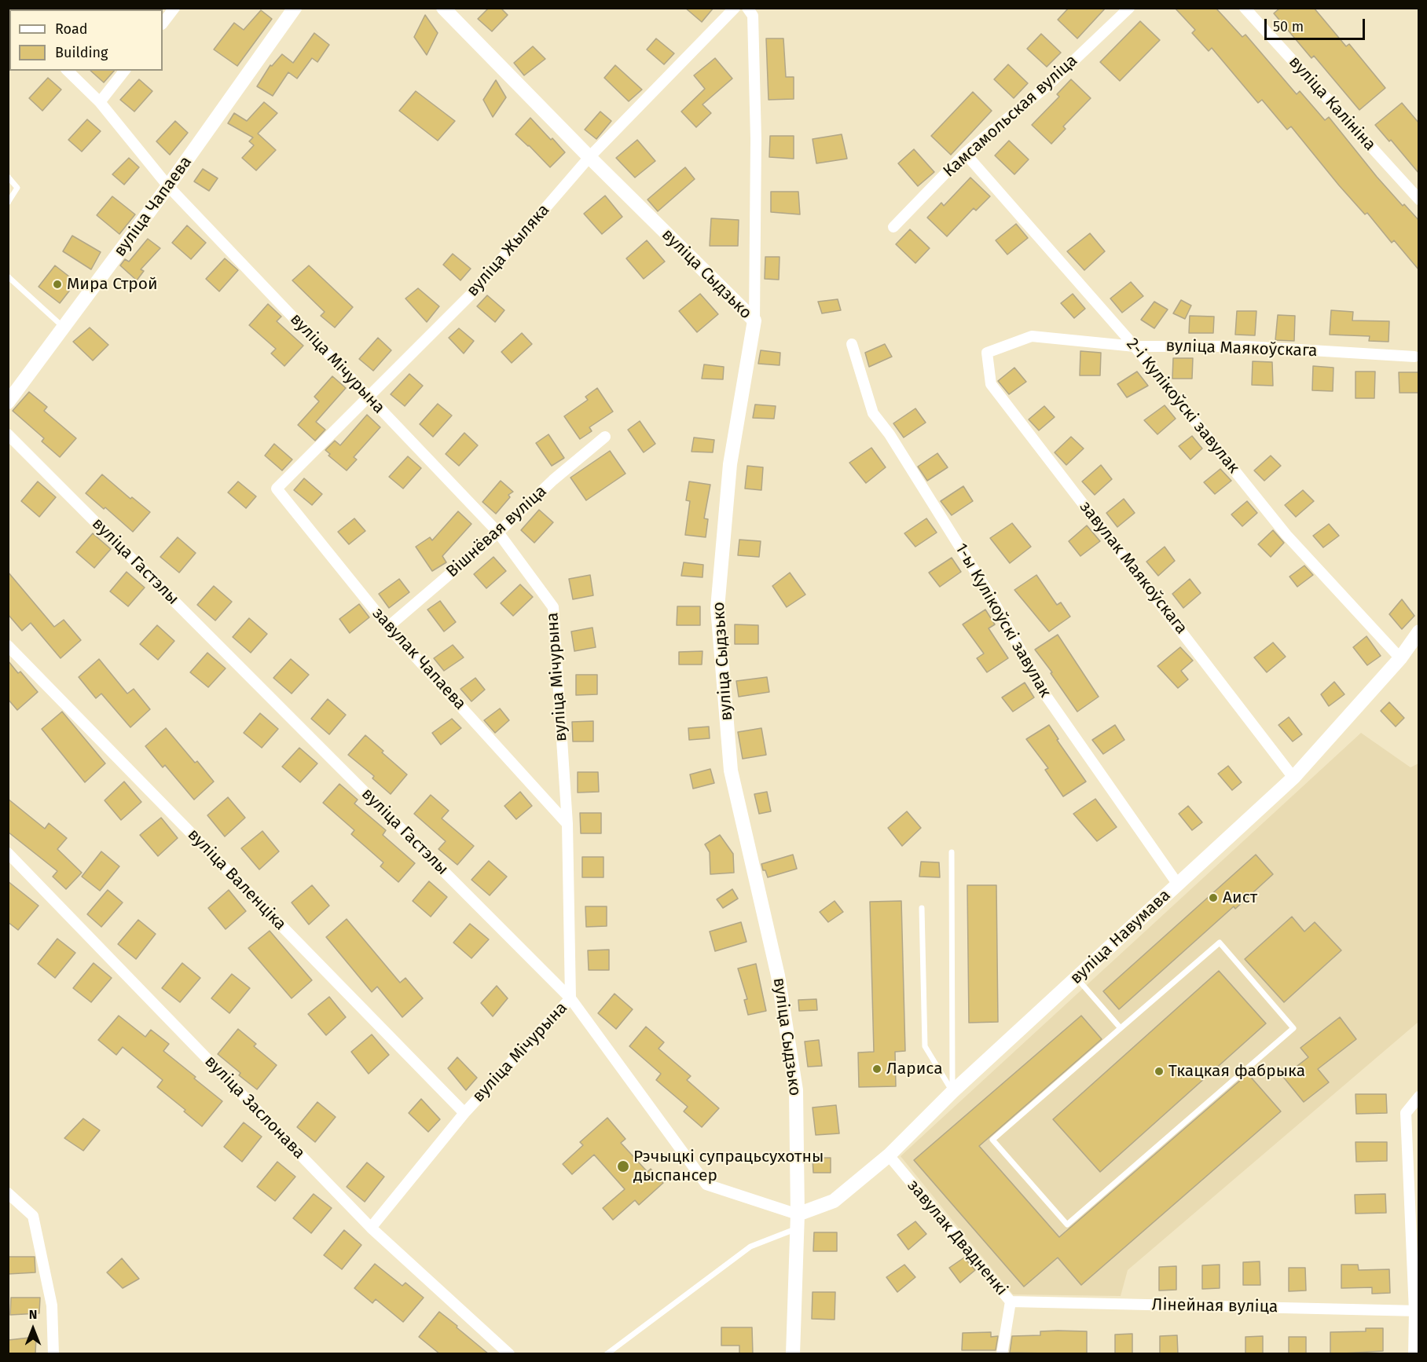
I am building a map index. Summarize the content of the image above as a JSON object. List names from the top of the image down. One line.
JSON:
{"streets":{"street":["вуліца Калініна","Камсамольская вуліца","вуліца Чапаева","вуліца Жыляка","вуліца Сыдзько","вуліца Маякоўскага","вуліца Мічурына","2-і Кулікоўскі завулак","Вішнёвая вуліца","вуліца Гастэлы","завулак Маякоўскага","1-ы Кулікоўскі завулак","завулак Чапаева","вуліца Валенціка","вуліца Навумава","вуліца Заслонава","завулак Двадненкі","Лінейная вуліца"]},"crossings":[["Камсамольская вуліца","2-і Кулікоўскі завулак"],["вуліца Чапаева","вуліца Мічурына"],["вуліца Жыляка","вуліца Сыдзько"],["вуліца Жыляка","вуліца Мічурына"],["вуліца Жыляка","завулак Чапаева"],["вуліца Сыдзько","вуліца Гастэлы"],["вуліца Сыдзько","вуліца Навумава"],["вуліца Маякоўскага","2-і Кулікоўскі завулак"],["вуліца Маякоўскага","завулак Маякоўскага"],["вуліца Мічурына","Вішнёвая вуліца"],["вуліца Мічурына","вуліца Гастэлы"],["вуліца Мічурына","завулак Чапаева"],["вуліца Мічурына","вуліца Валенціка"],["вуліца Мічурына","вуліца Заслонава"],["2-і Кулікоўскі завулак","вуліца Навумава"],["Вішнёвая вуліца","завулак Чапаева"],["вуліца Гастэлы","вуліца Навумава"],["завулак Маякоўскага","вуліца Навумава"],["1-ы Кулікоўскі завулак","вуліца Навумава"],["вуліца Навумава","завулак Двадненкі"],["завулак Двадненкі","Лінейная вуліца"]],"places":["Мира Строй","Аист","Лариса","Ткацкая фабрыка","Рэчыцкі супрацьсухотны дыспансер"],"legend":["Road","Building"],"scale_bar":"50 m","north":"top"}
